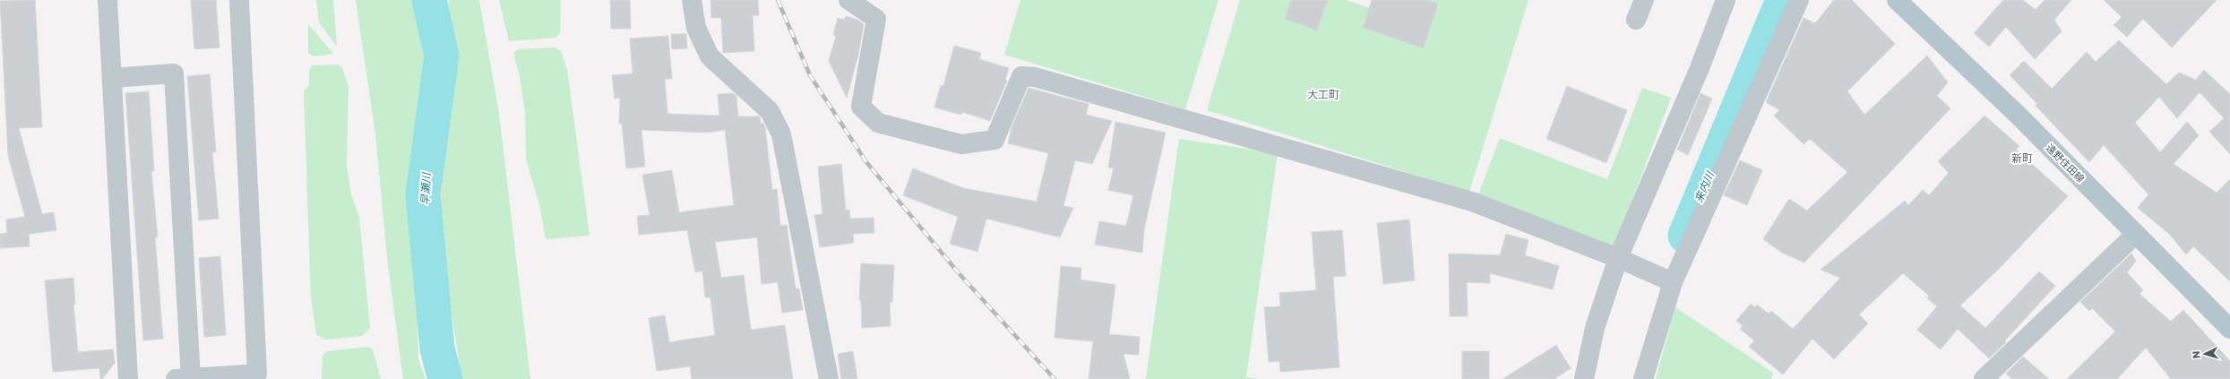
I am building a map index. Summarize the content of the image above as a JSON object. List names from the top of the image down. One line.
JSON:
{"streets":{"main road":["遠野住田線"]},"districts":["大工町","新町"],"water":["来内川","早瀬川"],"north":"left"}
